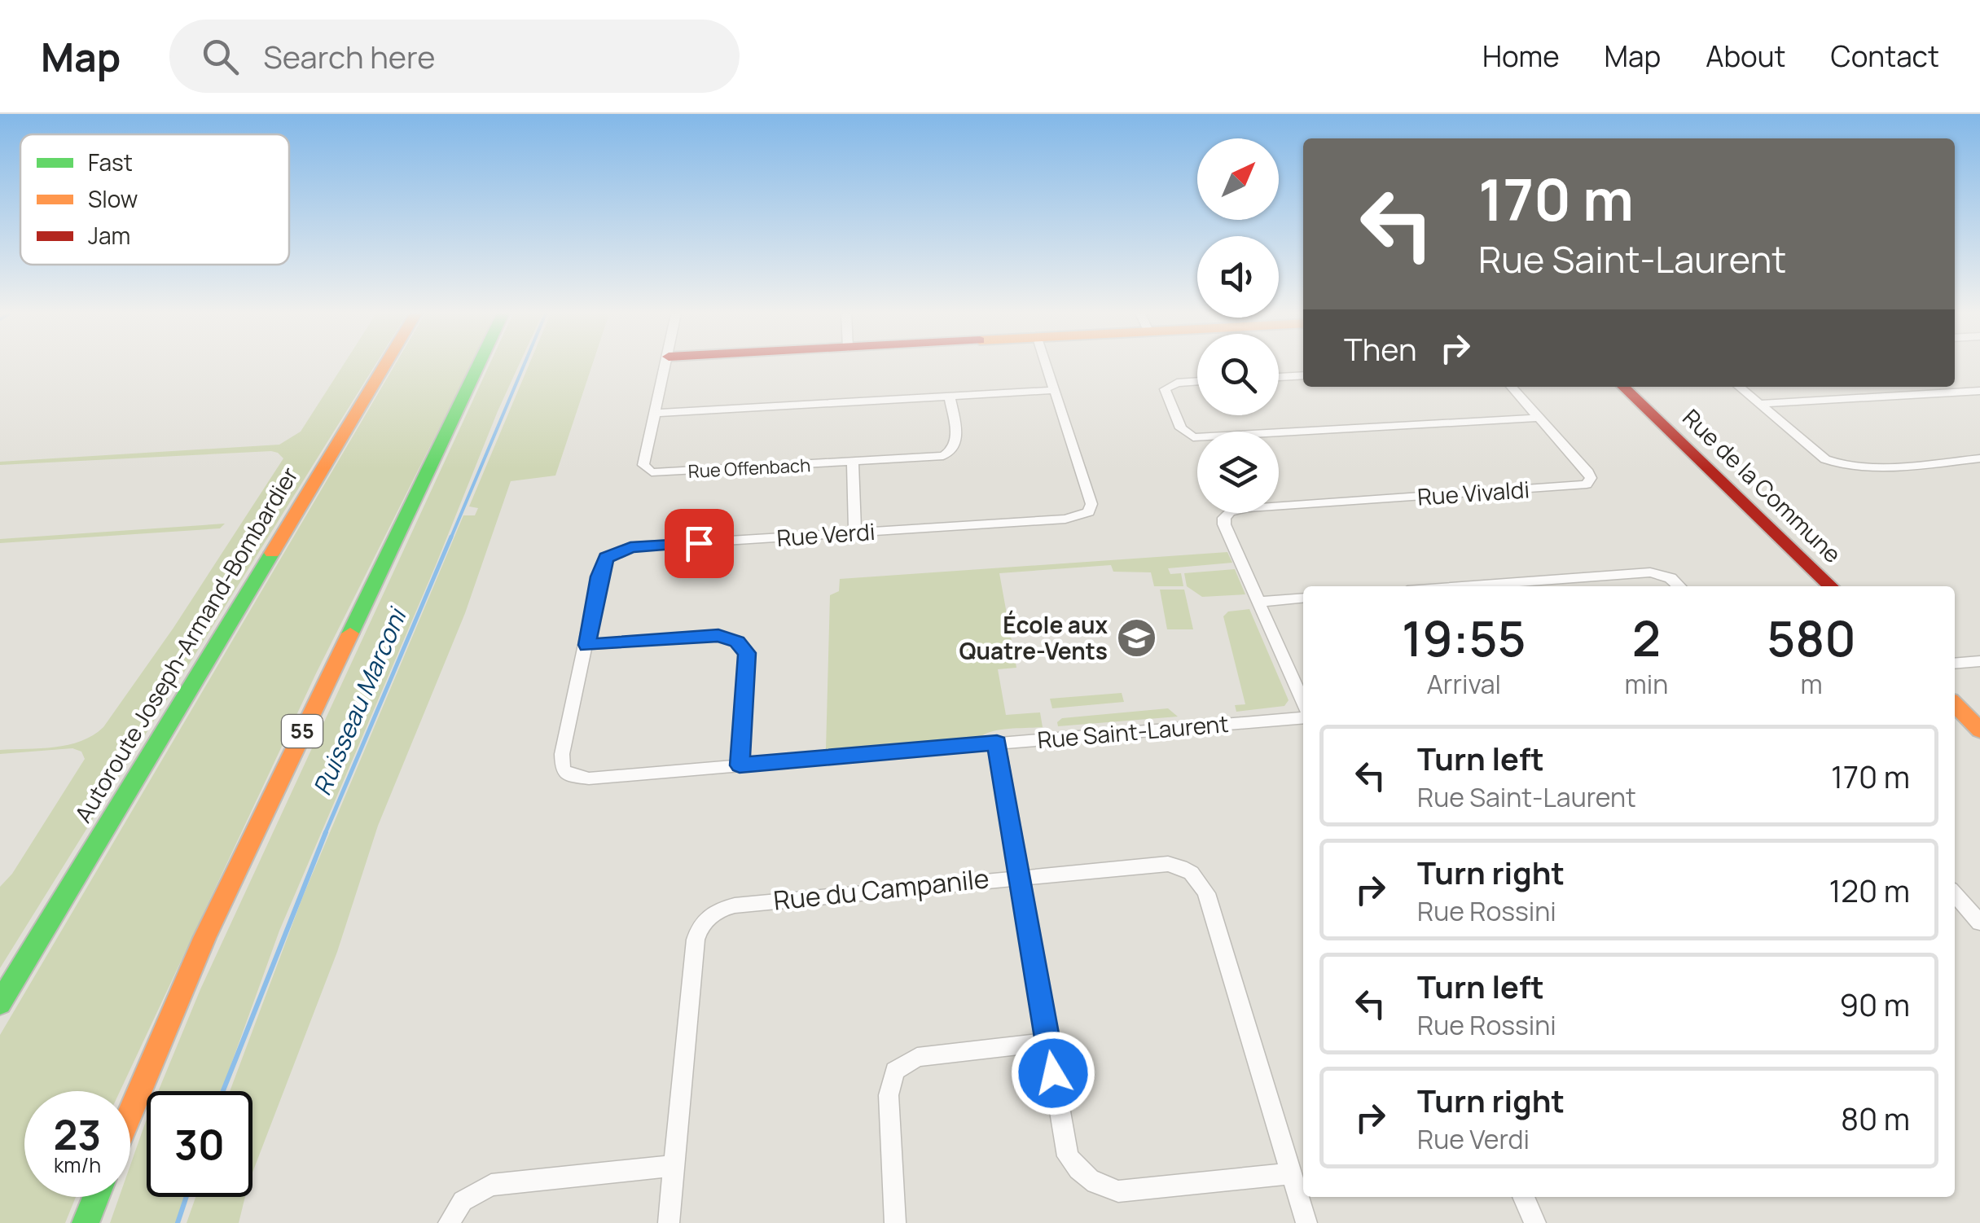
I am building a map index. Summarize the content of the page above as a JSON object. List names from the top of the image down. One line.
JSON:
{"streets":{"main road":["Rue de la Commune","Autoroute Joseph-Armand-Bombardier","55"],"street":["Rue Offenbach","Rue Vivaldi","Rue Verdi","Rue Saint-Laurent","Rue du Campanile"]},"crossings":[["Rue Verdi","Rue Saint-Laurent"]],"water":["Ruisseau Marconi"],"places":{"school or university":["École aux Quatre-Vents"]},"legend":["Fast","Slow","Jam"],"north":"top right","page":{"header":"Map","search":"Search here","nav":["Home","Map","About","Contact"],"turn":["170 m","Rue Saint-Laurent"],"then":"Then","eta":["19:55","Arrival","2","min","580","m"],"list":[{"name":"Turn left","note":"Rue Saint-Laurent","value":"170 m"},{"name":"Turn right","note":"Rue Rossini","value":"120 m"},{"name":"Turn left","note":"Rue Rossini","value":"90 m"},{"name":"Turn right","note":"Rue Verdi","value":"80 m"}],"speed":"23 km/h","limit":"30"}}
